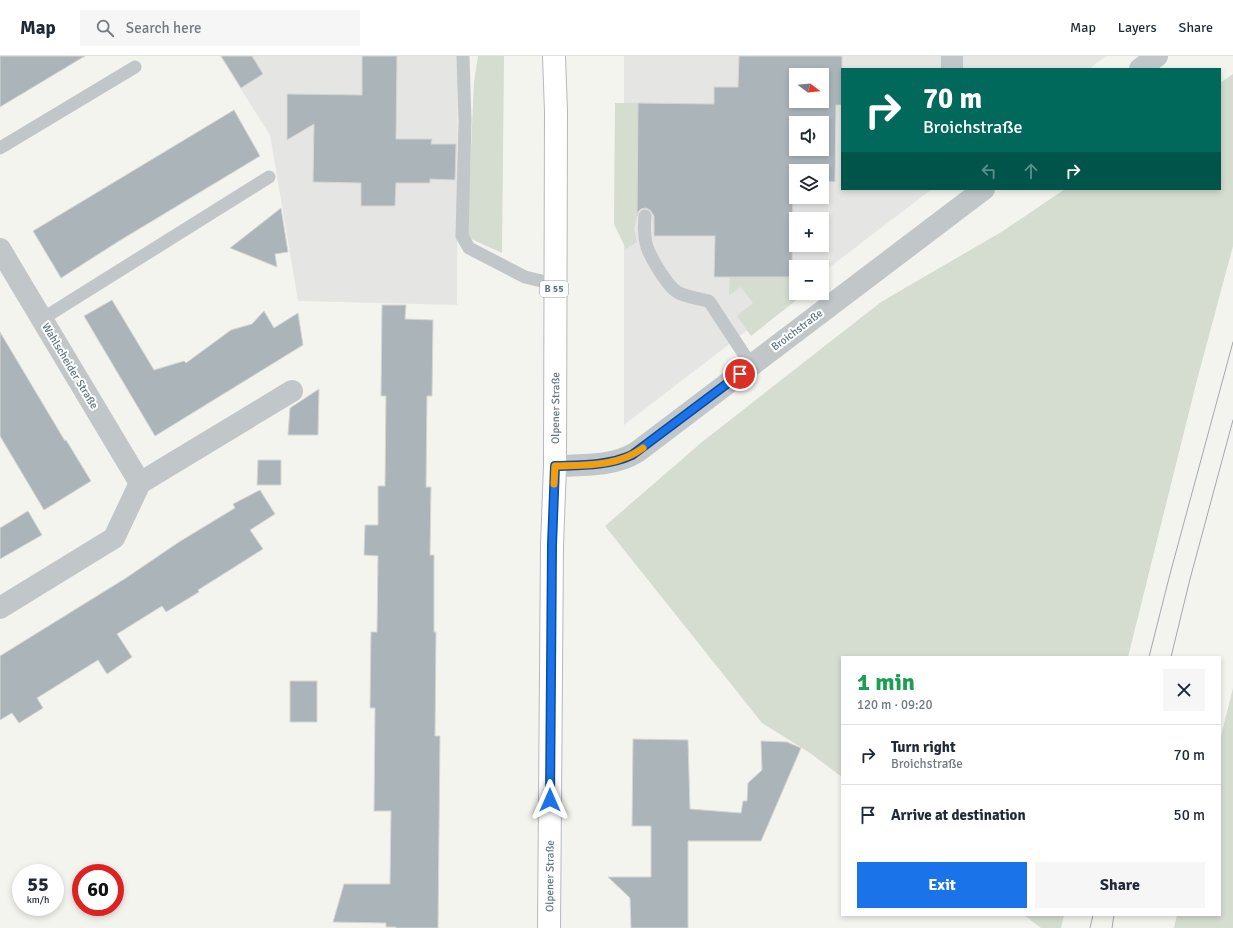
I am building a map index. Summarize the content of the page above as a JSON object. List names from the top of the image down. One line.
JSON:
{"streets":{"main road":["B 55","Olpener Straße"],"street":["Broichstraße","Wahlscheider Straße"]},"crossings":[["Broichstraße","Olpener Straße"]],"north":"right","page":{"header":"Map","search":"Search here","nav":["Map","Layers","Share"],"map_buttons":["+","−"],"turn":["70 m","Broichstraße"],"heading":["1 min","120 m · 09:20"],"list":[{"name":"Turn right","note":"Broichstraße","value":"70 m"},{"name":"Arrive at destination","value":"50 m"}],"buttons":["Exit","Share"],"speed":"55 km/h","limit":"60"}}
